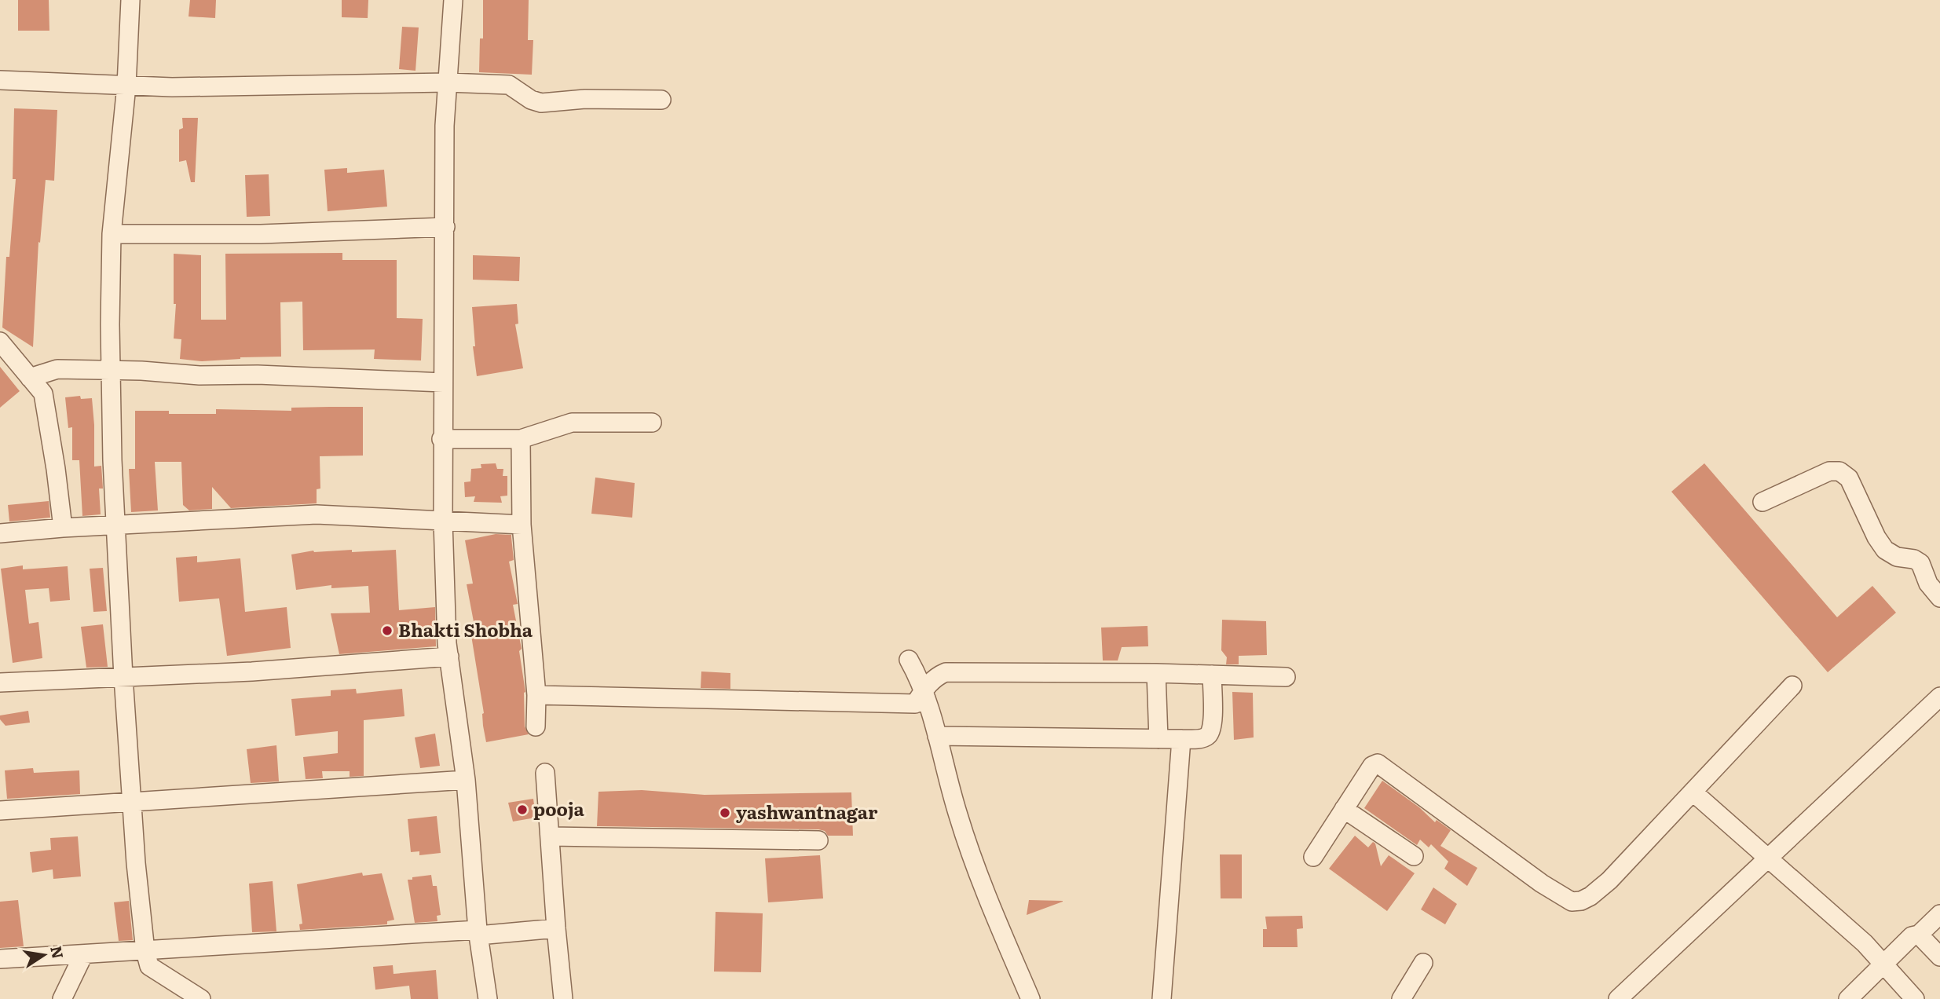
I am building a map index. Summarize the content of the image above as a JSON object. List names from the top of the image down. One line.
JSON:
{"places":["Bhakti Shobha","pooja","yashwantnagar"],"north":"right"}
